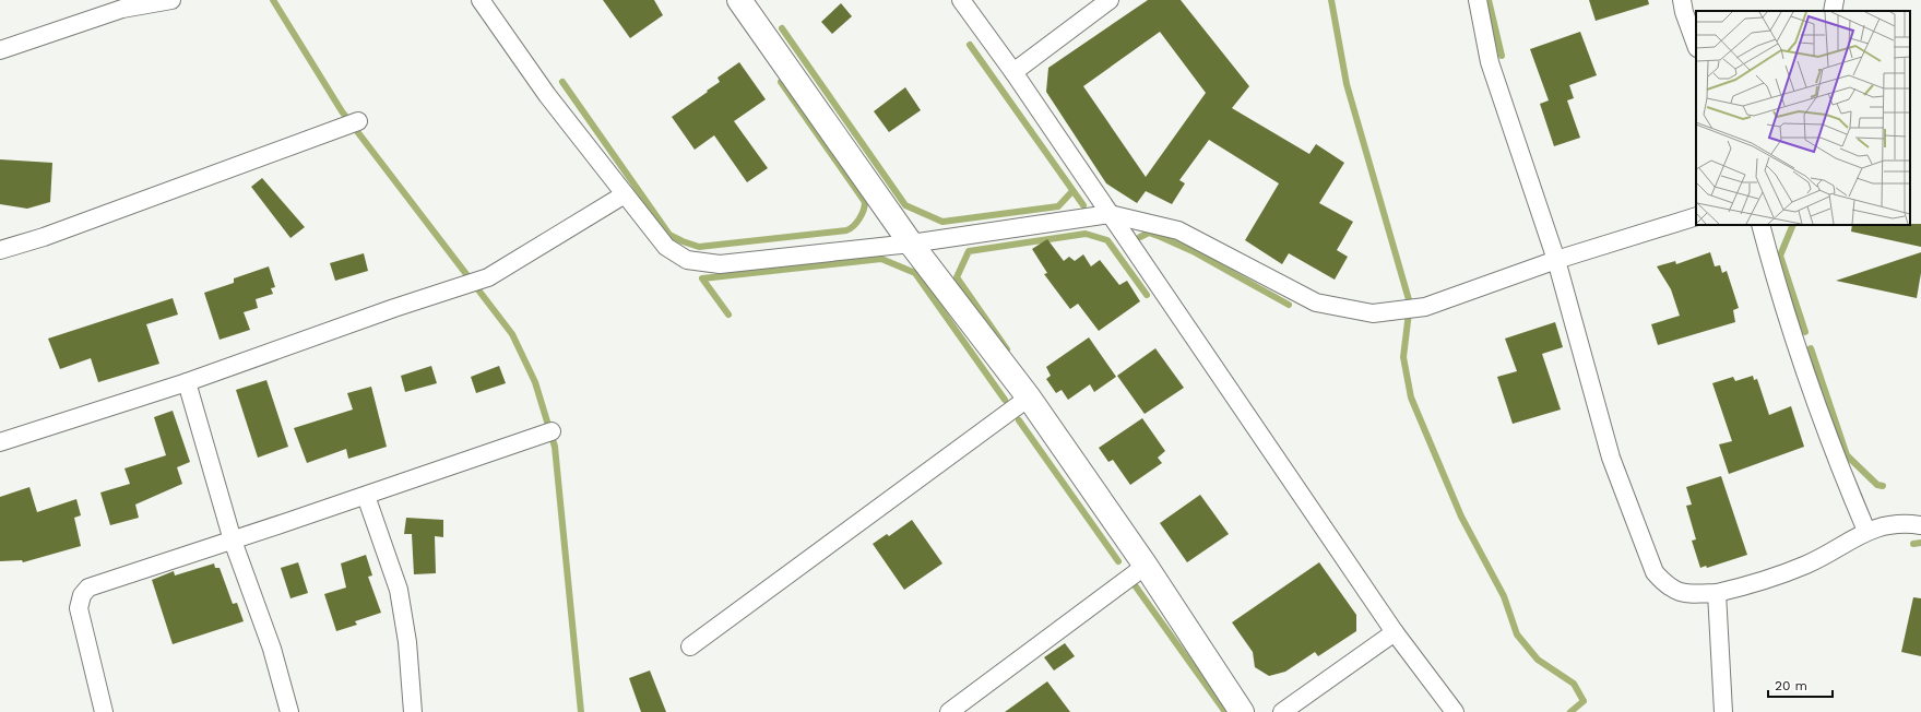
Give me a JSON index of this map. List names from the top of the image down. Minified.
{"scale_bar":"20 m"}
